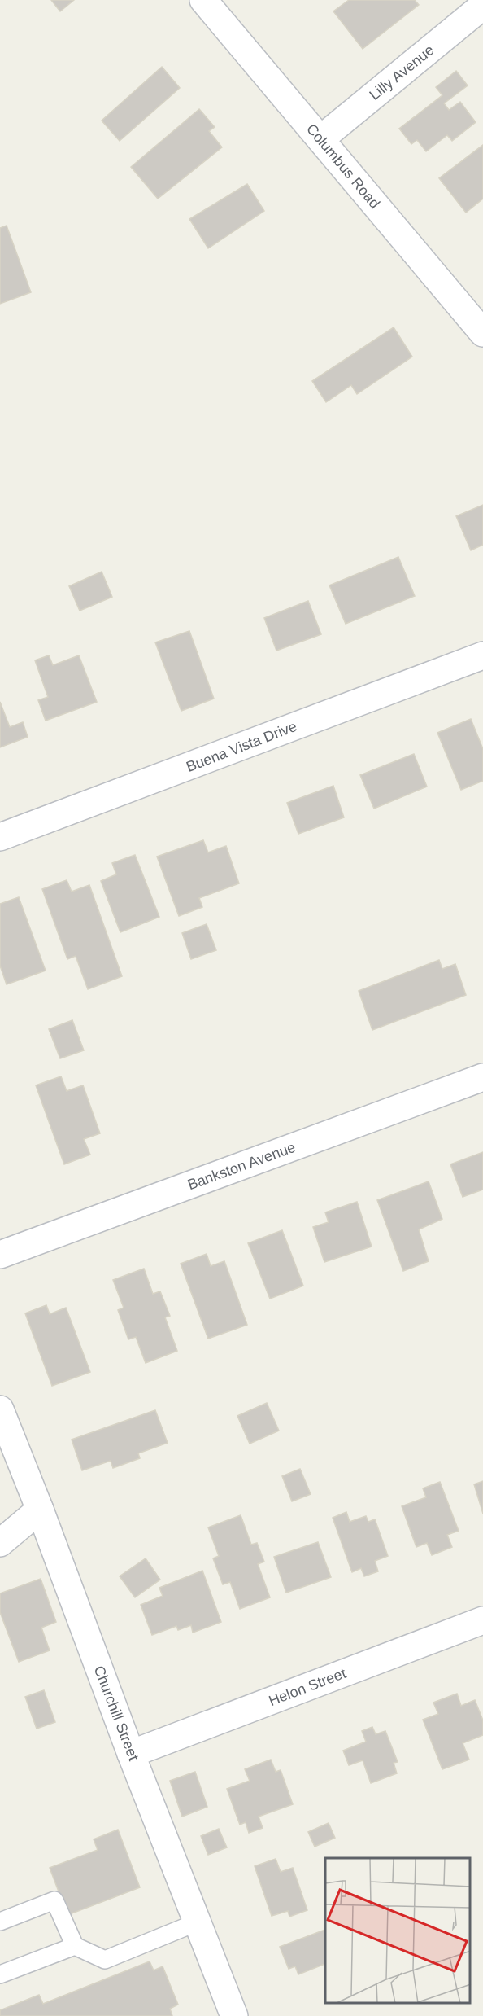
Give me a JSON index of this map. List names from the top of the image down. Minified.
{"streets":{"street":["Lilly Avenue","Columbus Road","Buena Vista Drive","Bankston Avenue","Helon Street","Churchill Street"]},"crossings":[["Lilly Avenue","Columbus Road"],["Helon Street","Churchill Street"]]}
